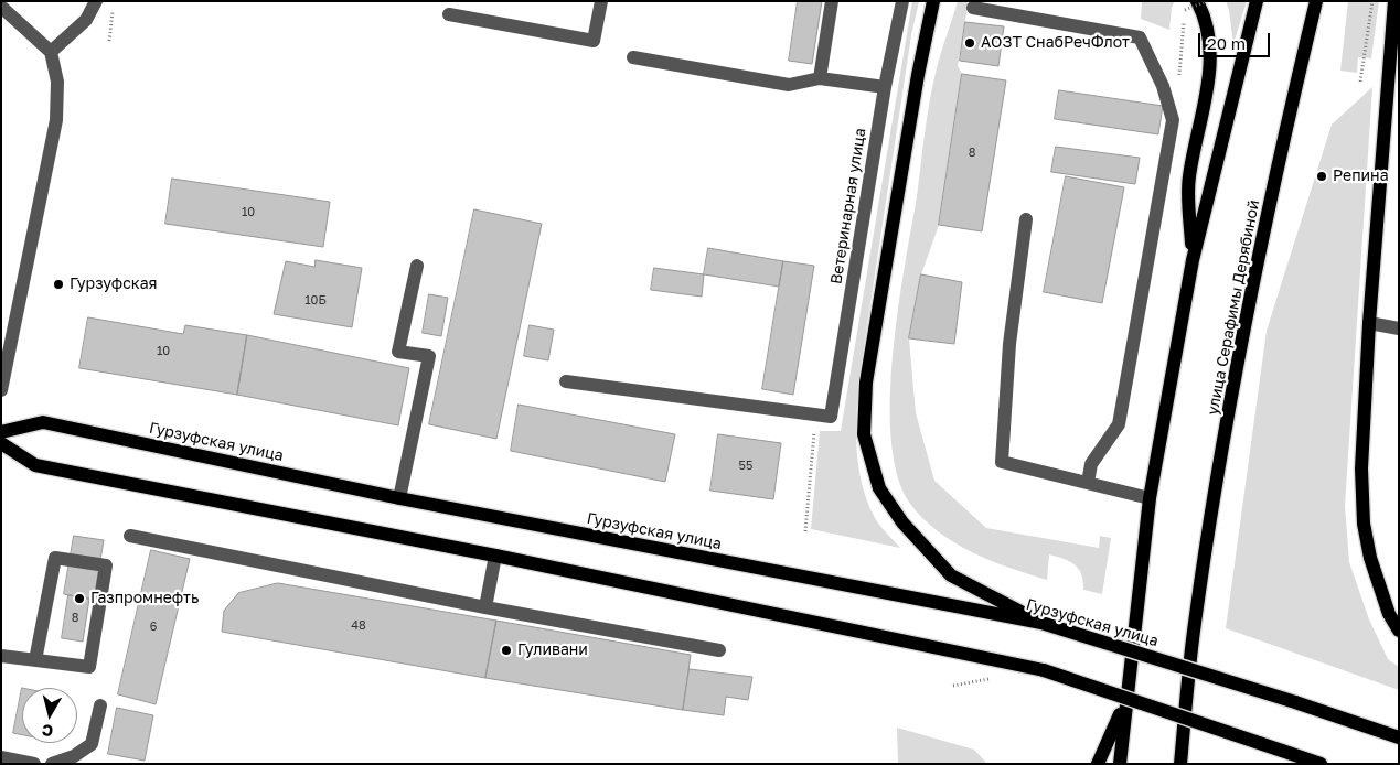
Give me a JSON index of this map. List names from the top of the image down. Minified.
{"streets":{"main road":["улица Серафимы Дерябиной","Гурзуфская улица"],"street":["Ветеринарная улица"]},"places":["АОЗТ СнабРечФлот","Репина","Гурзуфская","Газпромнефть","Гуливани"],"house_numbers":["8","10","10Б","10","55","8","48","6"],"scale_bar":"20 m","north":"bottom"}
